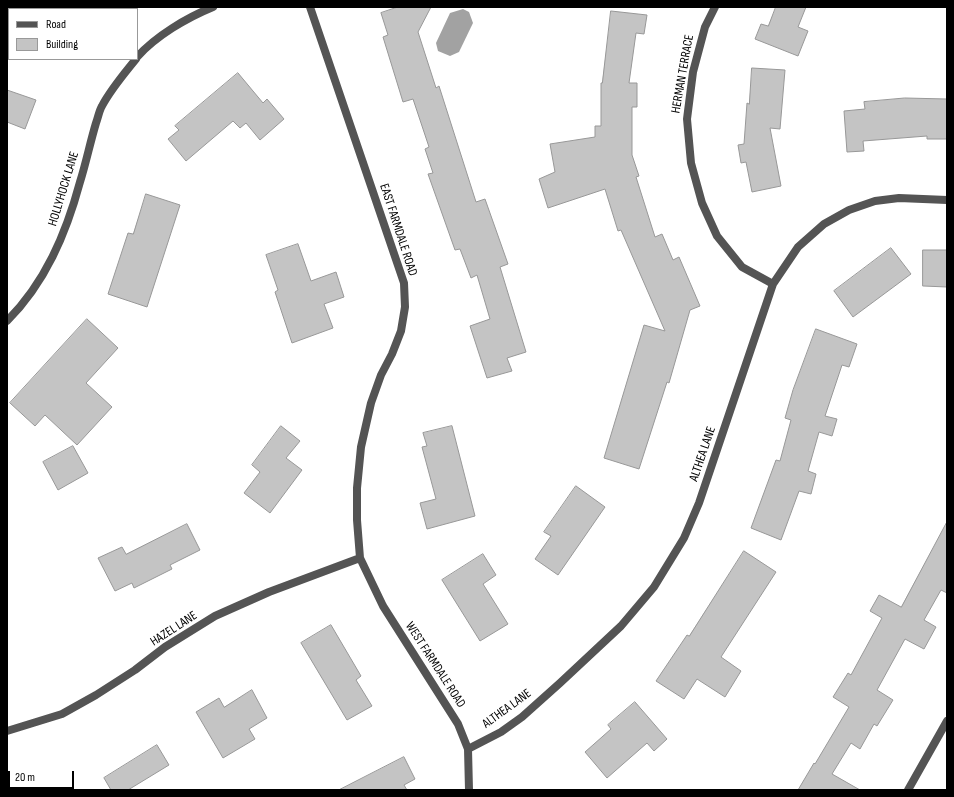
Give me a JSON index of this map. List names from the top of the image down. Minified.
{"streets":{"street":["HERMAN TERRACE","HOLLYHOCK LANE","EAST FARMDALE ROAD","ALTHEA LANE","HAZEL LANE","WEST FARMDALE ROAD"]},"crossings":[["HERMAN TERRACE","ALTHEA LANE"],["EAST FARMDALE ROAD","HAZEL LANE"],["EAST FARMDALE ROAD","WEST FARMDALE ROAD"],["ALTHEA LANE","WEST FARMDALE ROAD"],["HAZEL LANE","WEST FARMDALE ROAD"]],"legend":["Road","Building"],"scale_bar":"20 m"}
